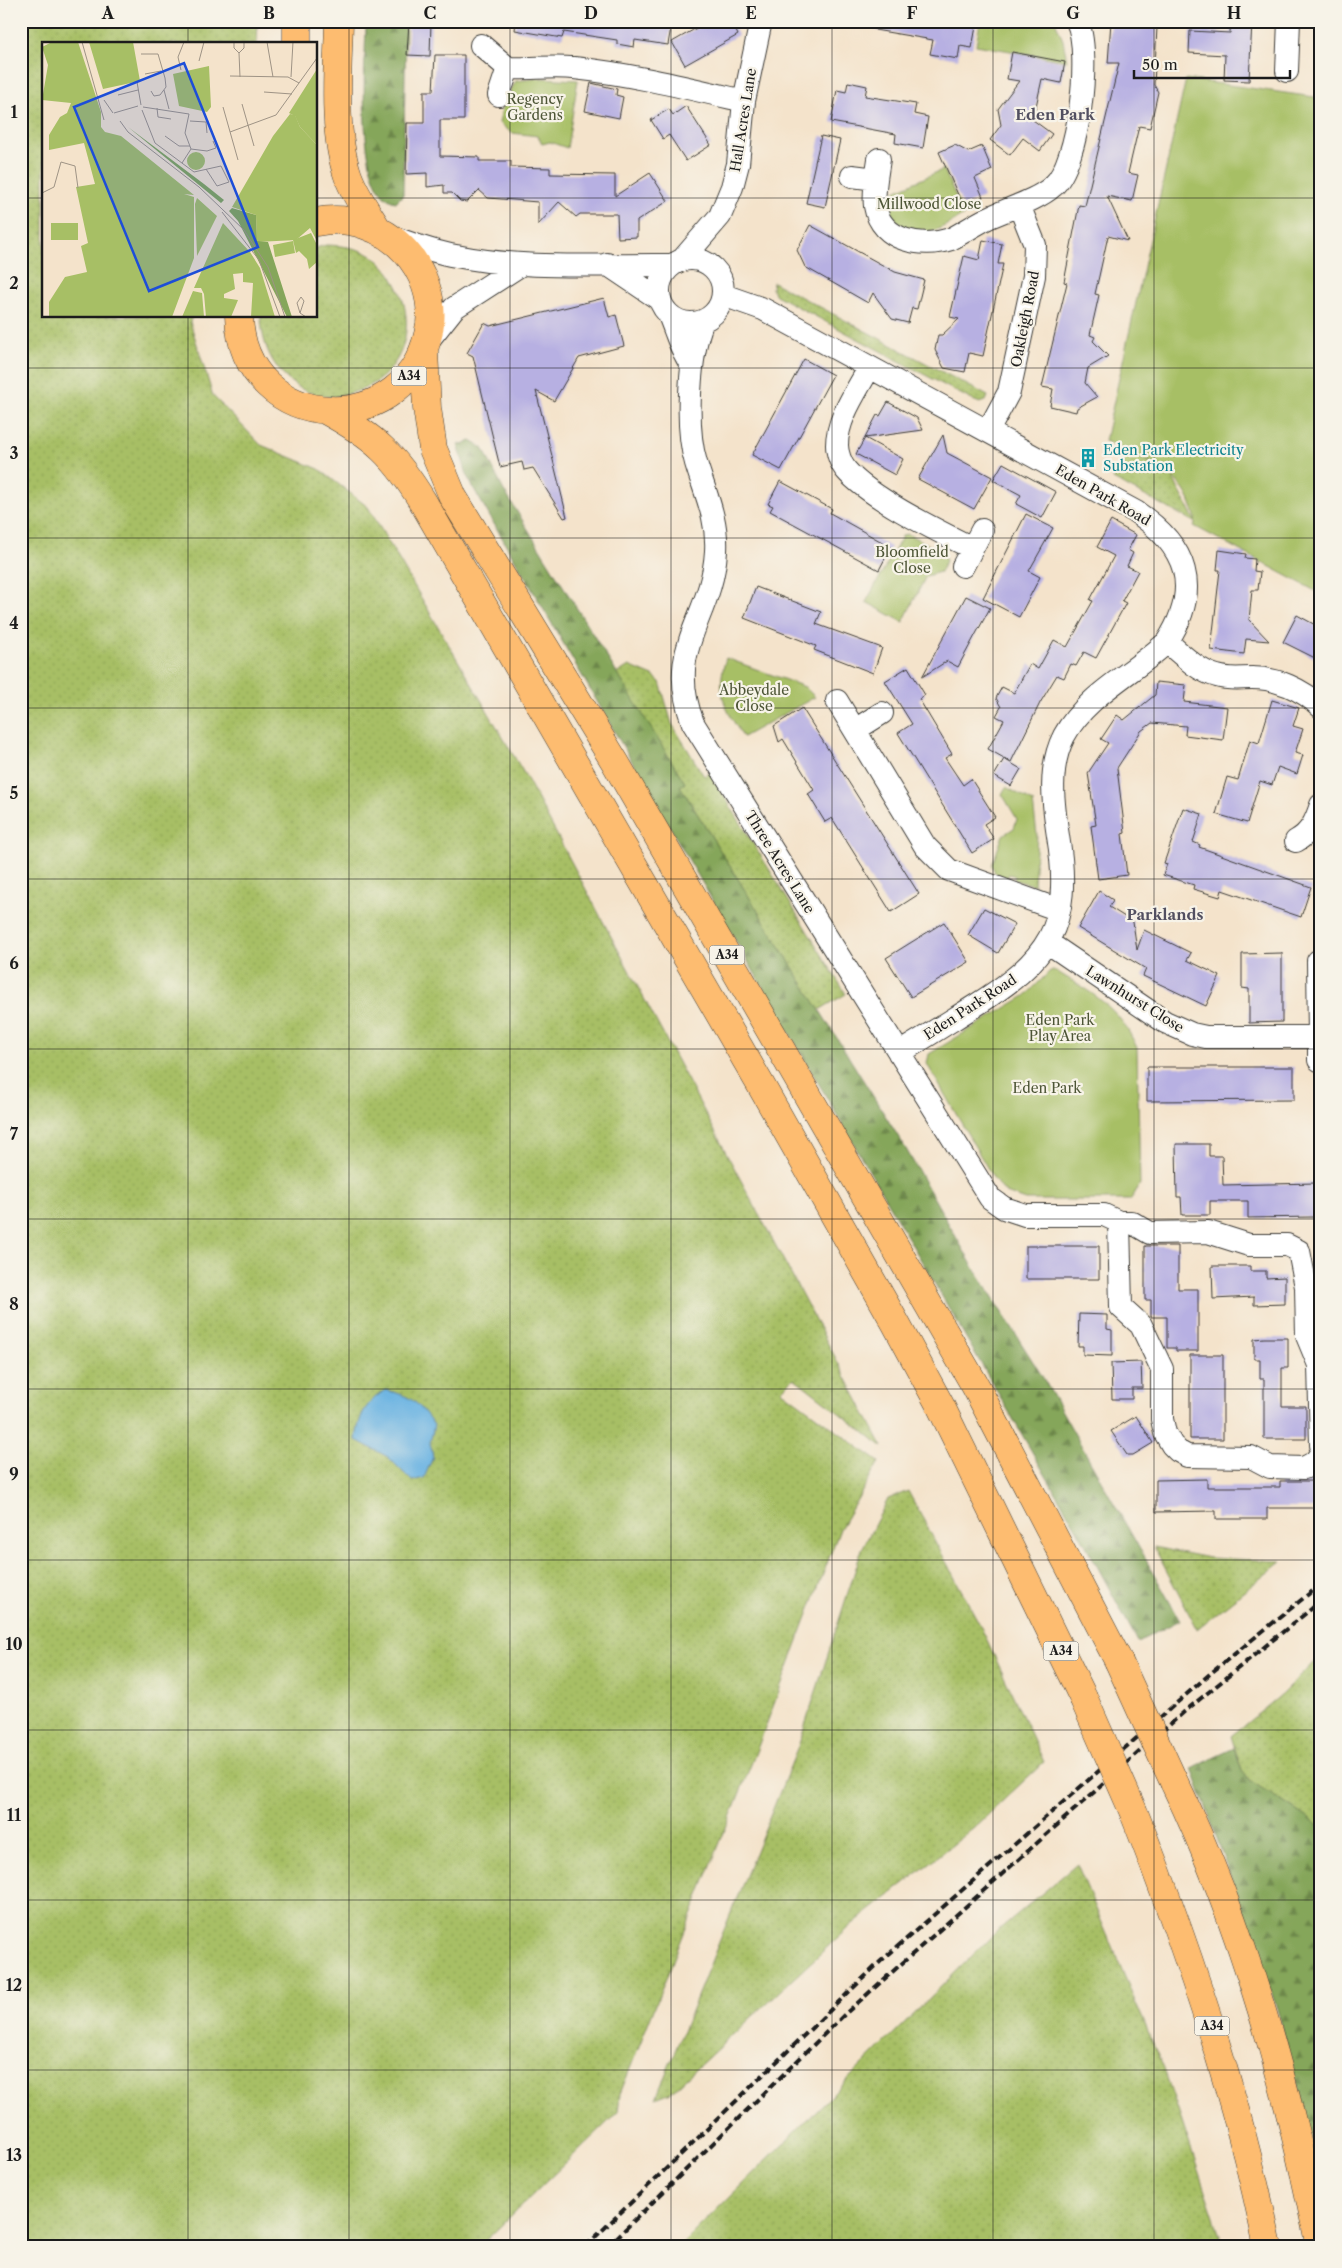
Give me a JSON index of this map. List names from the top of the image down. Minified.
{"streets":{"highway":["A34"],"street":["Hall Acres Lane","Oakleigh Road","Eden Park Road","Three Acres Lane","Lawnhurst Close"]},"crossings":[["Hall Acres Lane","Eden Park Road"],["Hall Acres Lane","Three Acres Lane"],["Oakleigh Road","Eden Park Road"],["Eden Park Road","Three Acres Lane"],["Eden Park Road","Lawnhurst Close"]],"districts":["Eden Park","Parklands"],"parks":["Regency Gardens","Millwood Close","Bloomfield Close","Abbeydale Close","Eden Park Play Area","Eden Park"],"places":{"building":["Eden Park Electricity Substation"]},"scale_bar":"50 m","grid":{"columns":["A","B","C","D","E","F","G","H"],"rows":["1","2","3","4","5","6","7","8","9","10","11","12","13"]}}
